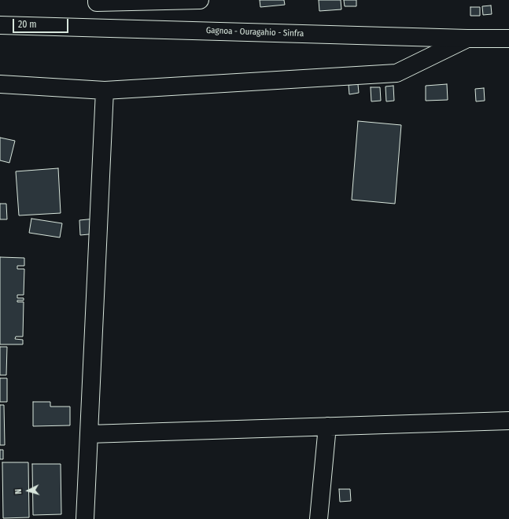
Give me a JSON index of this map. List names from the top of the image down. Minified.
{"streets":{"street":["Gagnoa - Ouragahio - Sinfra"]},"scale_bar":"20 m","north":"left"}
